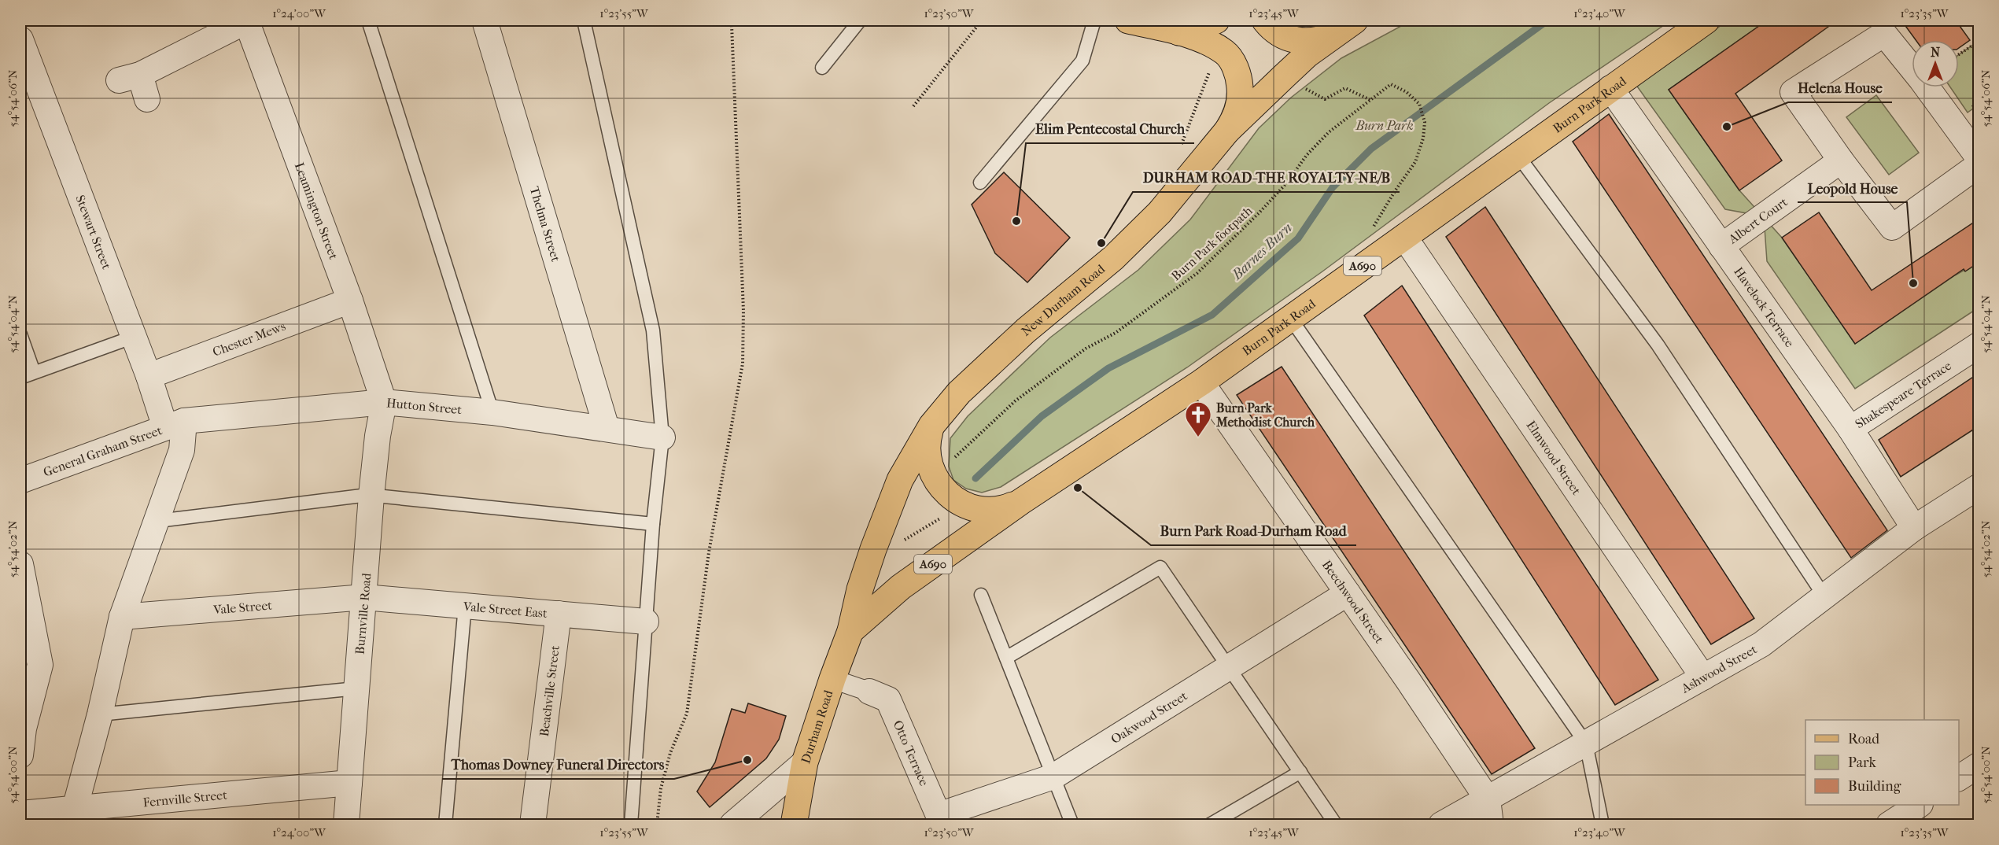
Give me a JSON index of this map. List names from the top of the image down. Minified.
{"streets":{"main road":["Burn Park Road","A690","New Durham Road","Durham Road"],"street":["Leamington Street","Albert Court","Thelma Street","Stewart Street","Havelock Terrace","Chester Mews","Shakespeare Terrace","Hutton Street","General Graham Street","Elmwood Street","Beechwood Street","Vale Street","Vale Street East","Burnville Road","Ashwood Street","Beachville Street","Oakwood Street","Otto Terrace","Fernville Street"],"path":["Burn Park footpath"]},"crossings":[["Burn Park Road","Burn Park footpath"],["Burn Park Road","A690"],["Burn Park Road","New Durham Road"],["Burn Park Road","Havelock Terrace"],["Burn Park Road","Elmwood Street"],["Burn Park Road","Beechwood Street"],["Burn Park Road","Durham Road"],["Leamington Street","Chester Mews"],["Leamington Street","Hutton Street"],["Leamington Street","Burnville Road"],["Albert Court","Havelock Terrace"],["Thelma Street","Hutton Street"],["Stewart Street","Chester Mews"],["Stewart Street","Hutton Street"],["Stewart Street","General Graham Street"],["Burn Park footpath","A690"],["A690","New Durham Road"],["New Durham Road","Durham Road"],["Havelock Terrace","Shakespeare Terrace"],["Havelock Terrace","Ashwood Street"],["Hutton Street","General Graham Street"],["Hutton Street","Burnville Road"],["Elmwood Street","Ashwood Street"],["Beechwood Street","Ashwood Street"],["Beechwood Street","Oakwood Street"],["Vale Street","Vale Street East"],["Vale Street","Burnville Road"],["Vale Street East","Burnville Road"],["Vale Street East","Beachville Street"],["Burnville Road","Fernville Street"],["Oakwood Street","Otto Terrace"]],"water":["Barnes Burn"],"parks":["Burn Park"],"places":{"other":["Helena House","Elim Pentecostal Church","DURHAM ROAD-THE ROYALTY-NE/B","Leopold House","Burn Park Road-Durham Road","Thomas Downey Funeral Directors"],"church":["Burn Park Methodist Church"]},"legend":["Road","Park","Building"],"north":"top","coordinates":["1°24'00\"W","1°23'55\"W","1°23'50\"W","1°23'45\"W","1°23'40\"W","1°23'35\"W","54°54'06\"N","54°54'04\"N","54°54'02\"N","54°54'00\"N"]}
